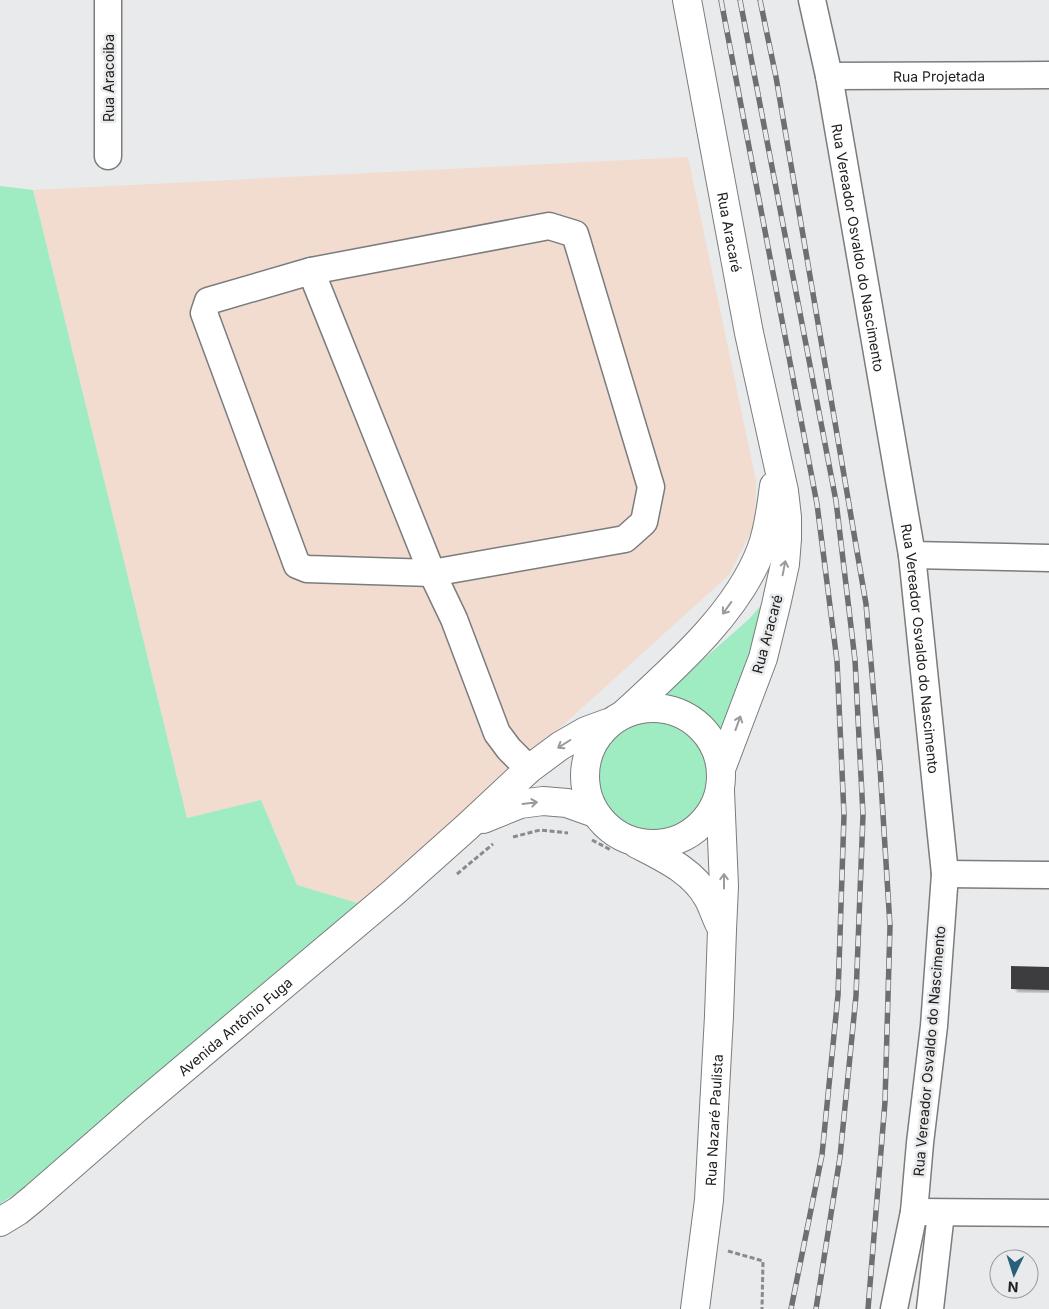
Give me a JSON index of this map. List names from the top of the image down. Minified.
{"streets":{"main road":["Rua Aracaré","Avenida Antônio Fuga","Rua Nazaré Paulista"],"street":["Rua Projetada","Rua Aracoiba","Rua Vereador Osvaldo do Nascimento"]},"crossings":[["Rua Projetada","Rua Vereador Osvaldo do Nascimento"],["Rua Aracaré","Avenida Antônio Fuga"],["Rua Aracaré","Rua Nazaré Paulista"],["Avenida Antônio Fuga","Rua Nazaré Paulista"]],"north":"bottom"}
